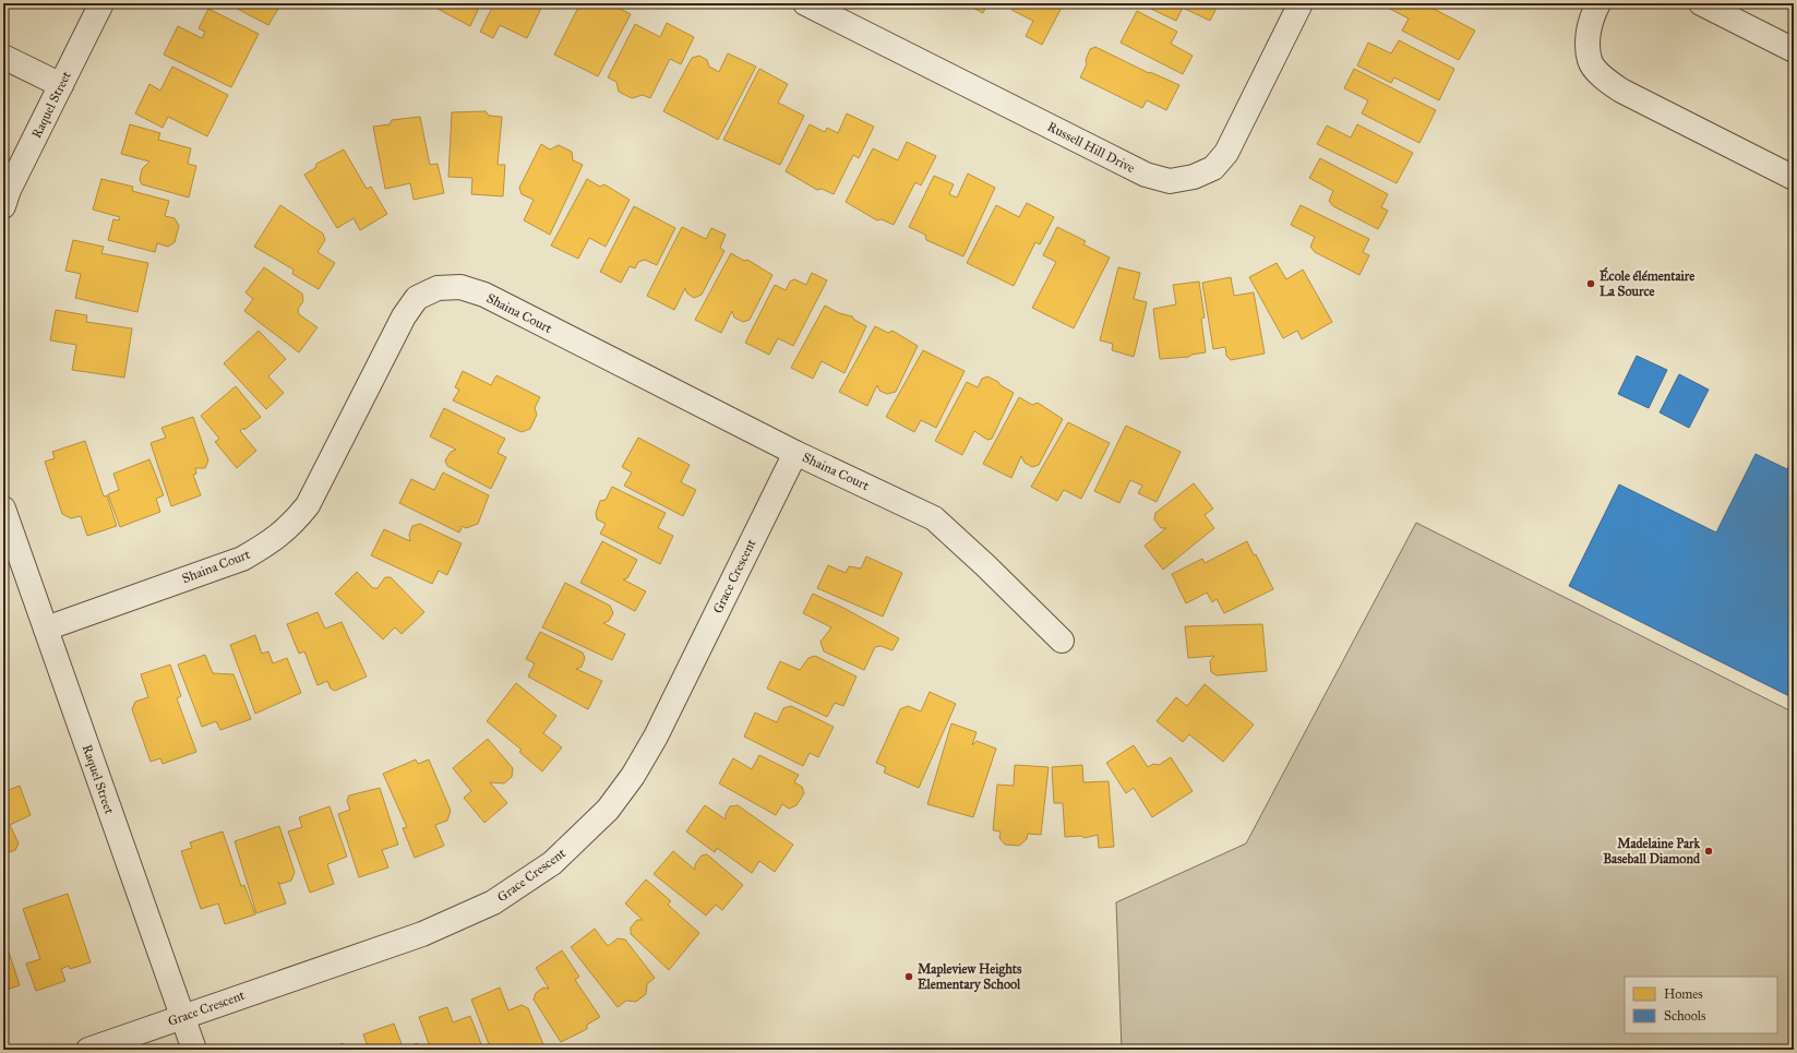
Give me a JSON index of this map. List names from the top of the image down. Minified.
{"streets":{"street":["Raquel Street","Russell Hill Drive","Shaina Court","Grace Crescent"]},"crossings":[["Raquel Street","Shaina Court"],["Raquel Street","Grace Crescent"],["Shaina Court","Grace Crescent"]],"places":["École élémentaire La Source","Madelaine Park Baseball Diamond","Mapleview Heights Elementary School"],"legend":["Homes","Schools"]}
